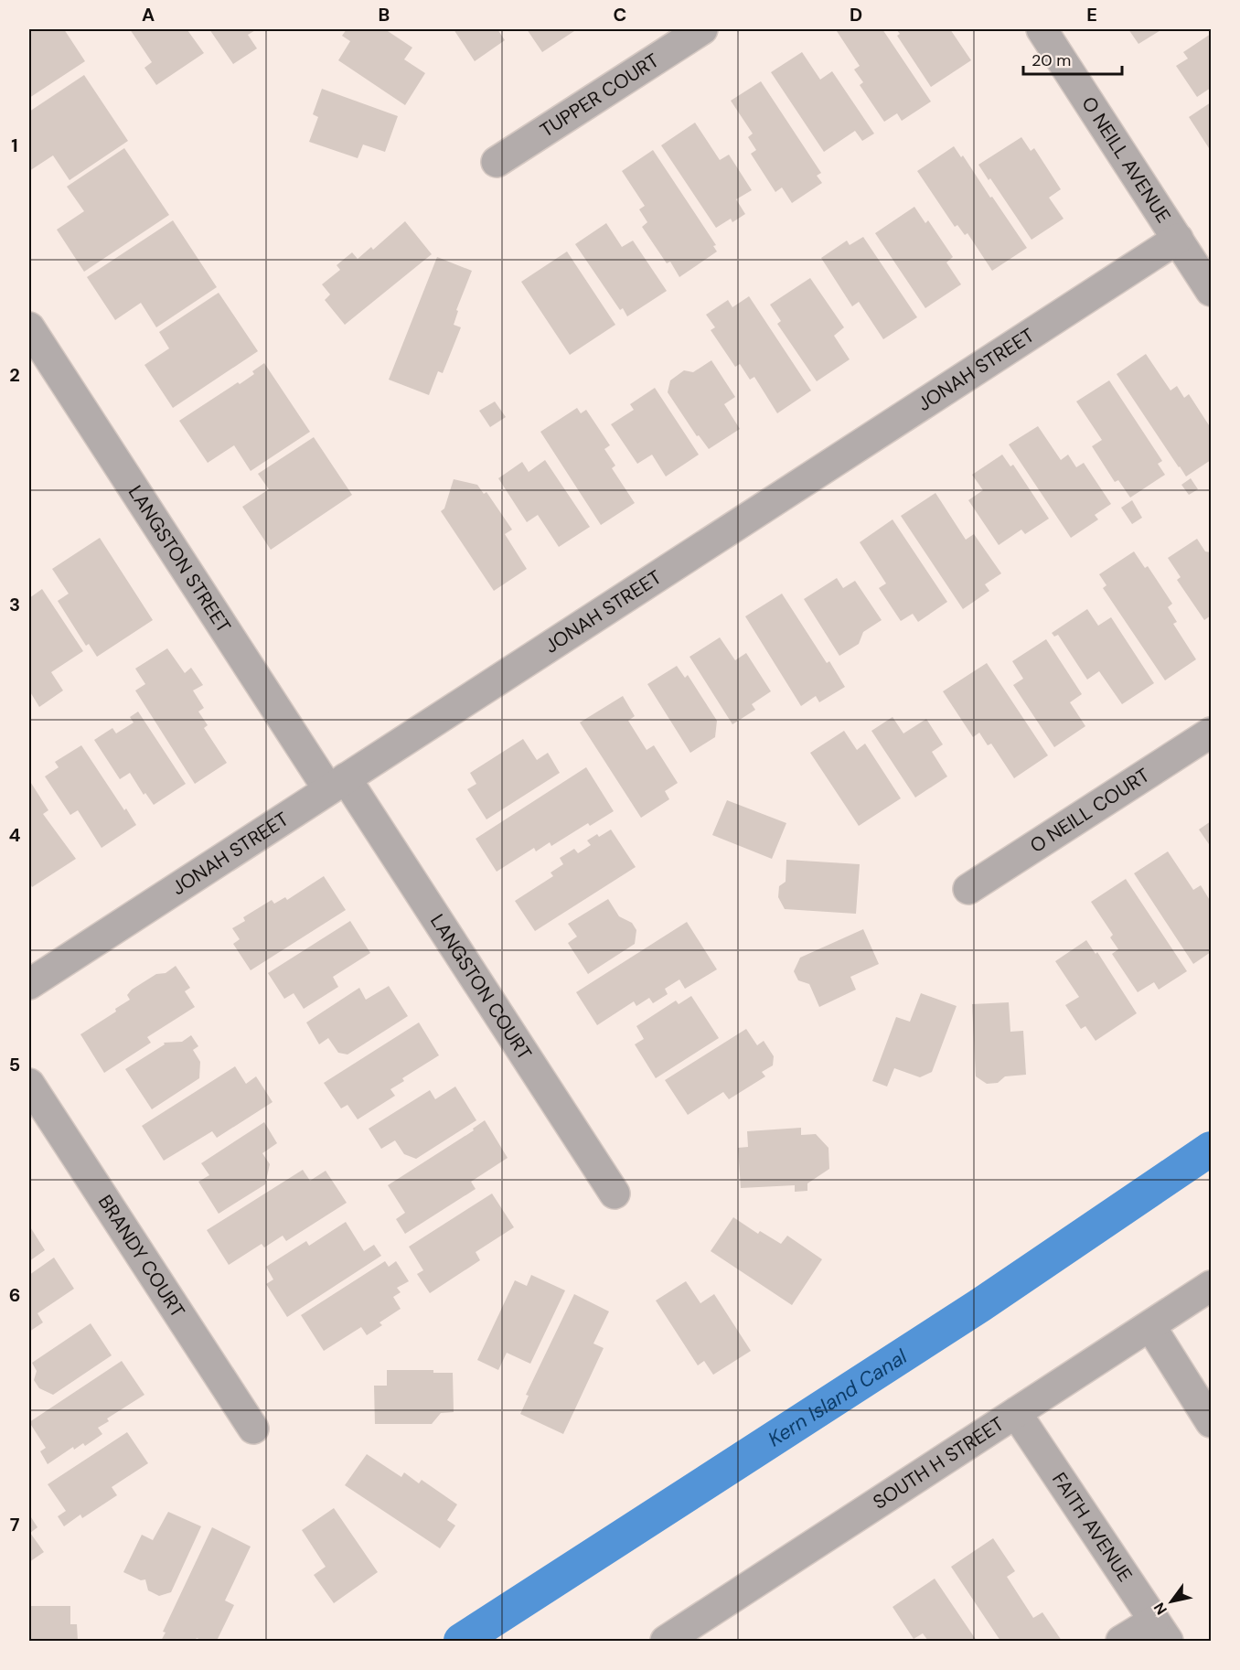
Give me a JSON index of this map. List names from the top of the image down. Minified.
{"streets":{"street":["TUPPER COURT","O NEILL AVENUE","JONAH STREET","LANGSTON STREET","O NEILL COURT","LANGSTON COURT","BRANDY COURT","SOUTH H STREET","FAITH AVENUE"]},"crossings":[["O NEILL AVENUE","JONAH STREET"],["JONAH STREET","LANGSTON STREET"],["JONAH STREET","LANGSTON COURT"],["LANGSTON STREET","LANGSTON COURT"],["SOUTH H STREET","FAITH AVENUE"]],"water":["Kern Island Canal"],"scale_bar":"20 m","north":"bottom left","grid":{"columns":["A","B","C","D","E"],"rows":["1","2","3","4","5","6","7"]}}
